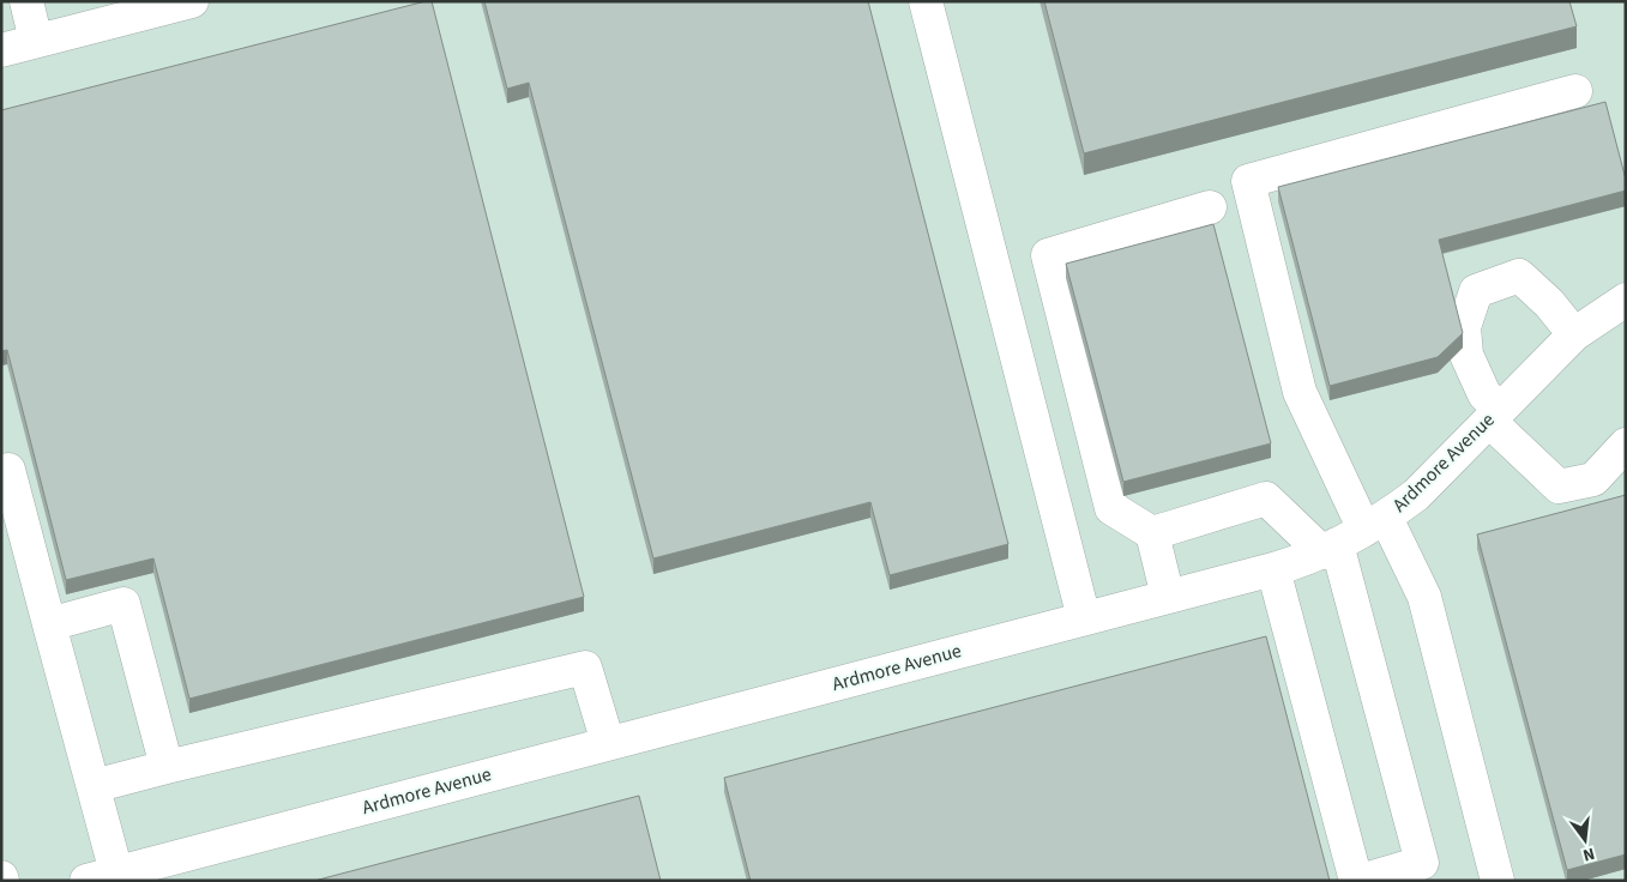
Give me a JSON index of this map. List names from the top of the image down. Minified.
{"streets":{"street":["Ardmore Avenue"]},"north":"bottom"}
